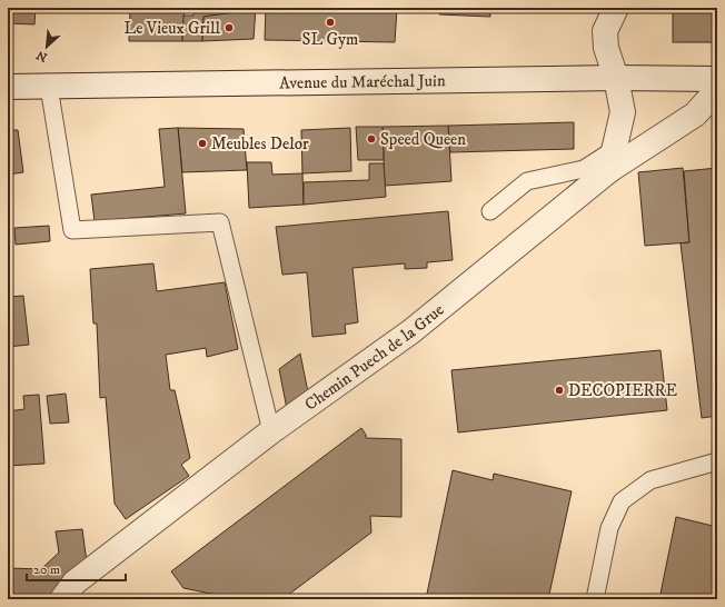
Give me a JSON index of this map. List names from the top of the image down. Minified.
{"streets":{"street":["Avenue du Maréchal Juin","Chemin Puech de la Grue"]},"places":["SL Gym","Le Vieux Grill","Speed Queen","Meubles Delor","DECOPIERRE"],"scale_bar":"20 m","north":"bottom left"}
